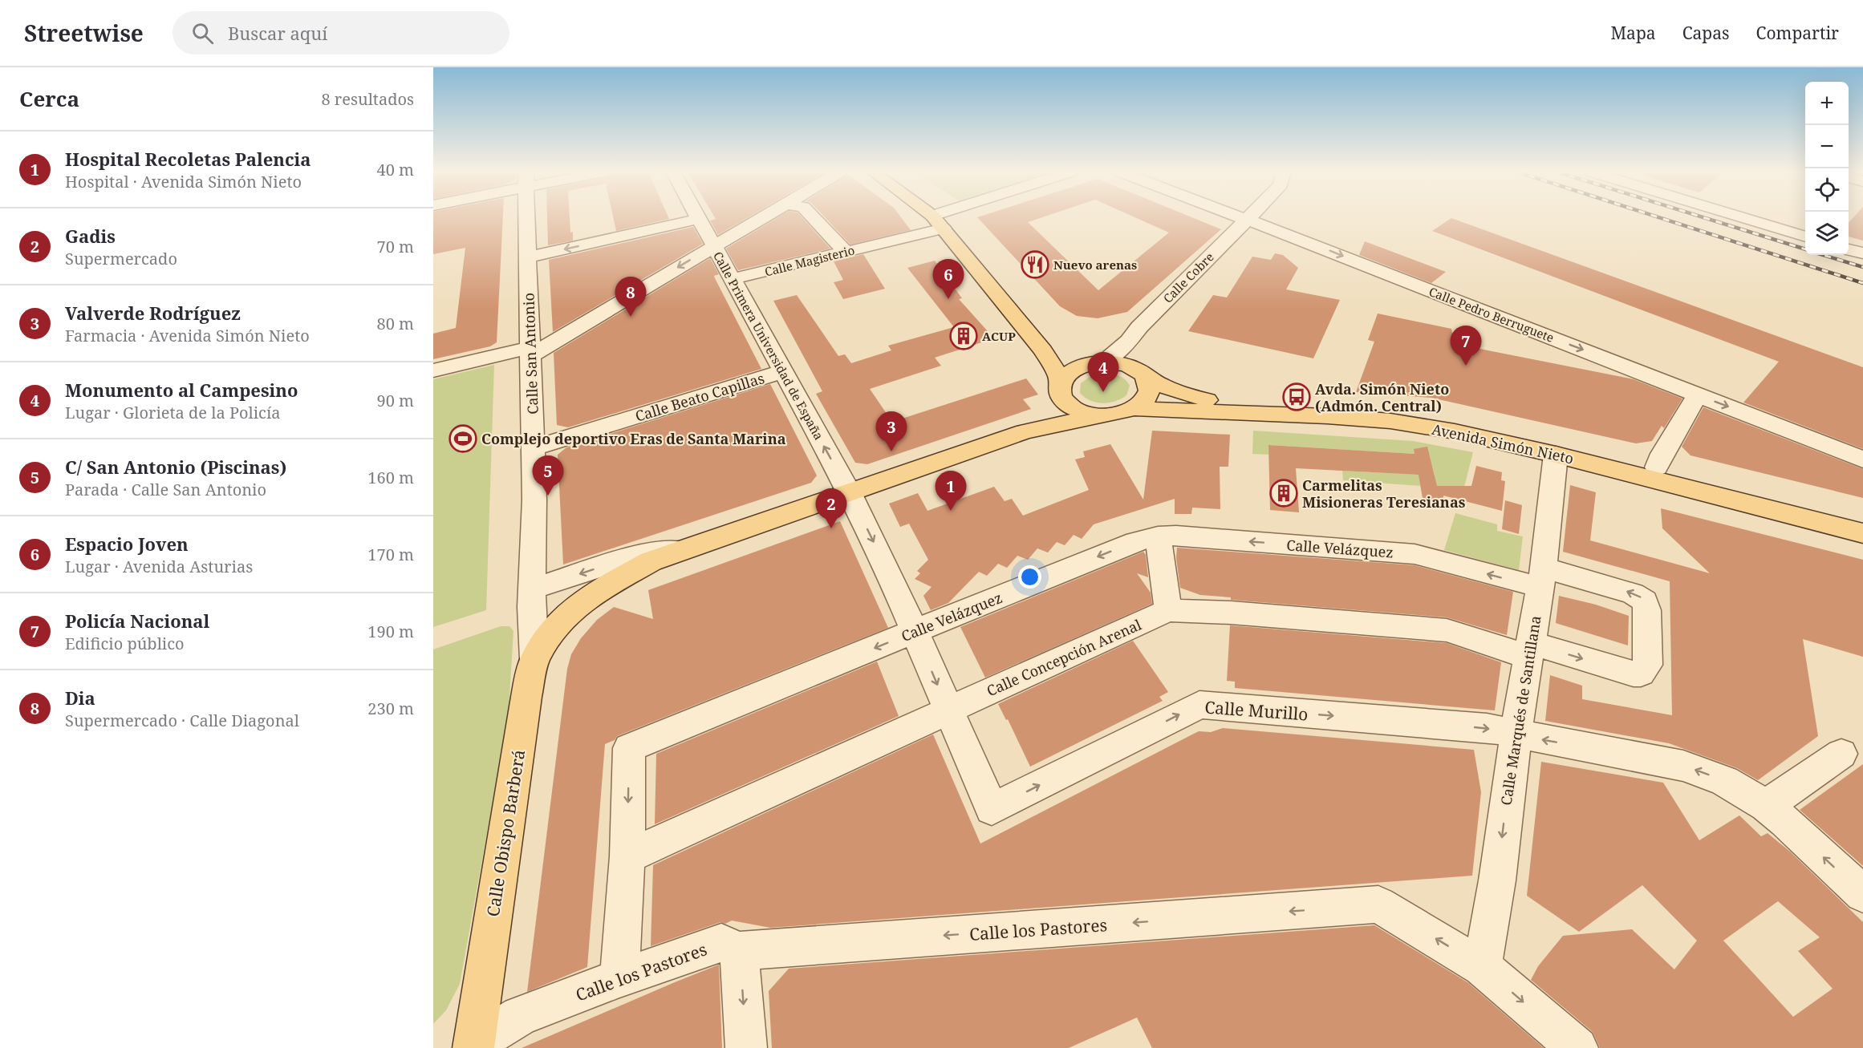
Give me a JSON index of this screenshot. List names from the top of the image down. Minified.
{"streets":{"main road":["Avenida Simón Nieto","Calle Obispo Barberá"],"street":["Calle Magisterio","Calle Cobre","Calle Pedro Berruguete","Calle Primera Universidad de España","Calle San Antonio","Calle Beato Capillas","Calle Velázquez","Calle Concepción Arenal","Calle Murillo","Calle Marqués de Santillana","Calle los Pastores"]},"crossings":[["Calle Magisterio","Calle Primera Universidad de España"],["Calle Cobre","Calle Pedro Berruguete"],["Calle Cobre","Avenida Simón Nieto"],["Calle Primera Universidad de España","Calle Beato Capillas"],["Calle Primera Universidad de España","Calle Velázquez"],["Calle Primera Universidad de España","Calle Concepción Arenal"],["Calle Primera Universidad de España","Calle Murillo"],["Calle San Antonio","Calle Beato Capillas"],["Calle San Antonio","Calle Obispo Barberá"],["Avenida Simón Nieto","Calle Marqués de Santillana"],["Calle Velázquez","Calle Concepción Arenal"],["Calle Velázquez","Calle Marqués de Santillana"],["Calle Concepción Arenal","Calle Marqués de Santillana"],["Calle Murillo","Calle Marqués de Santillana"],["Calle Marqués de Santillana","Calle los Pastores"],["Calle Obispo Barberá","Calle los Pastores"]],"one_way":["Calle Pedro Berruguete","Calle Marqués de Santillana"],"places":{"restaurant":["Nuevo arenas"],"building":["ACUP","Carmelitas Misioneras Teresianas"],"bus stop":["Avda. Simón Nieto (Admón. Central)"],"sports":["Complejo deportivo Eras de Santa Marina"]},"page":{"header":"Streetwise","search":"Buscar aquí","nav":["Mapa","Capas","Compartir"],"heading":["Cerca","8 resultados"],"map_buttons":["+","−"],"list":[{"mark":"1","name":"Hospital Recoletas Palencia","note":"Hospital · Avenida Simón Nieto","value":"40 m"},{"mark":"2","name":"Gadis","note":"Supermercado","value":"70 m"},{"mark":"3","name":"Valverde Rodríguez","note":"Farmacia · Avenida Simón Nieto","value":"80 m"},{"mark":"4","name":"Monumento al Campesino","note":"Lugar · Glorieta de la Policía","value":"90 m"},{"mark":"5","name":"C/ San Antonio (Piscinas)","note":"Parada · Calle San Antonio","value":"160 m"},{"mark":"6","name":"Espacio Joven","note":"Lugar · Avenida Asturias","value":"170 m"},{"mark":"7","name":"Policía Nacional","note":"Edificio público","value":"190 m"},{"mark":"8","name":"Dia","note":"Supermercado · Calle Diagonal","value":"230 m"}],"pins":["6","8","7","4","3","5","1","2"]}}
